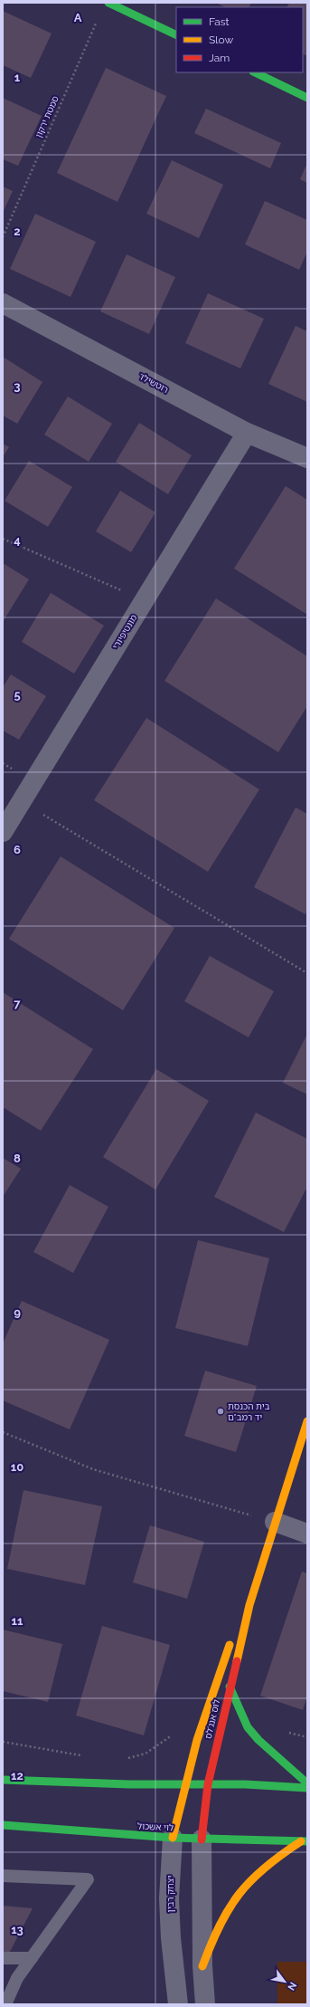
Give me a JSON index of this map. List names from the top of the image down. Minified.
{"streets":{"main road":["לוס אנג'לס","לוי אשכול","יצחק רבין"],"street":["רוטשילד","מונטיפיורי"],"path":["סמטת ירקון"]},"crossings":[["רוטשילד","מונטיפיורי"],["לוס אנג'לס","לוי אשכול"],["לוס אנג'לס","יצחק רבין"],["לוי אשכול","יצחק רבין"]],"places":["בית הכנסת יד רמב\"ם"],"legend":["Fast","Slow","Jam"],"north":"bottom right","grid":{"columns":["A"],"rows":["1","2","3","4","5","6","7","8","9","10","11","12","13"]}}
